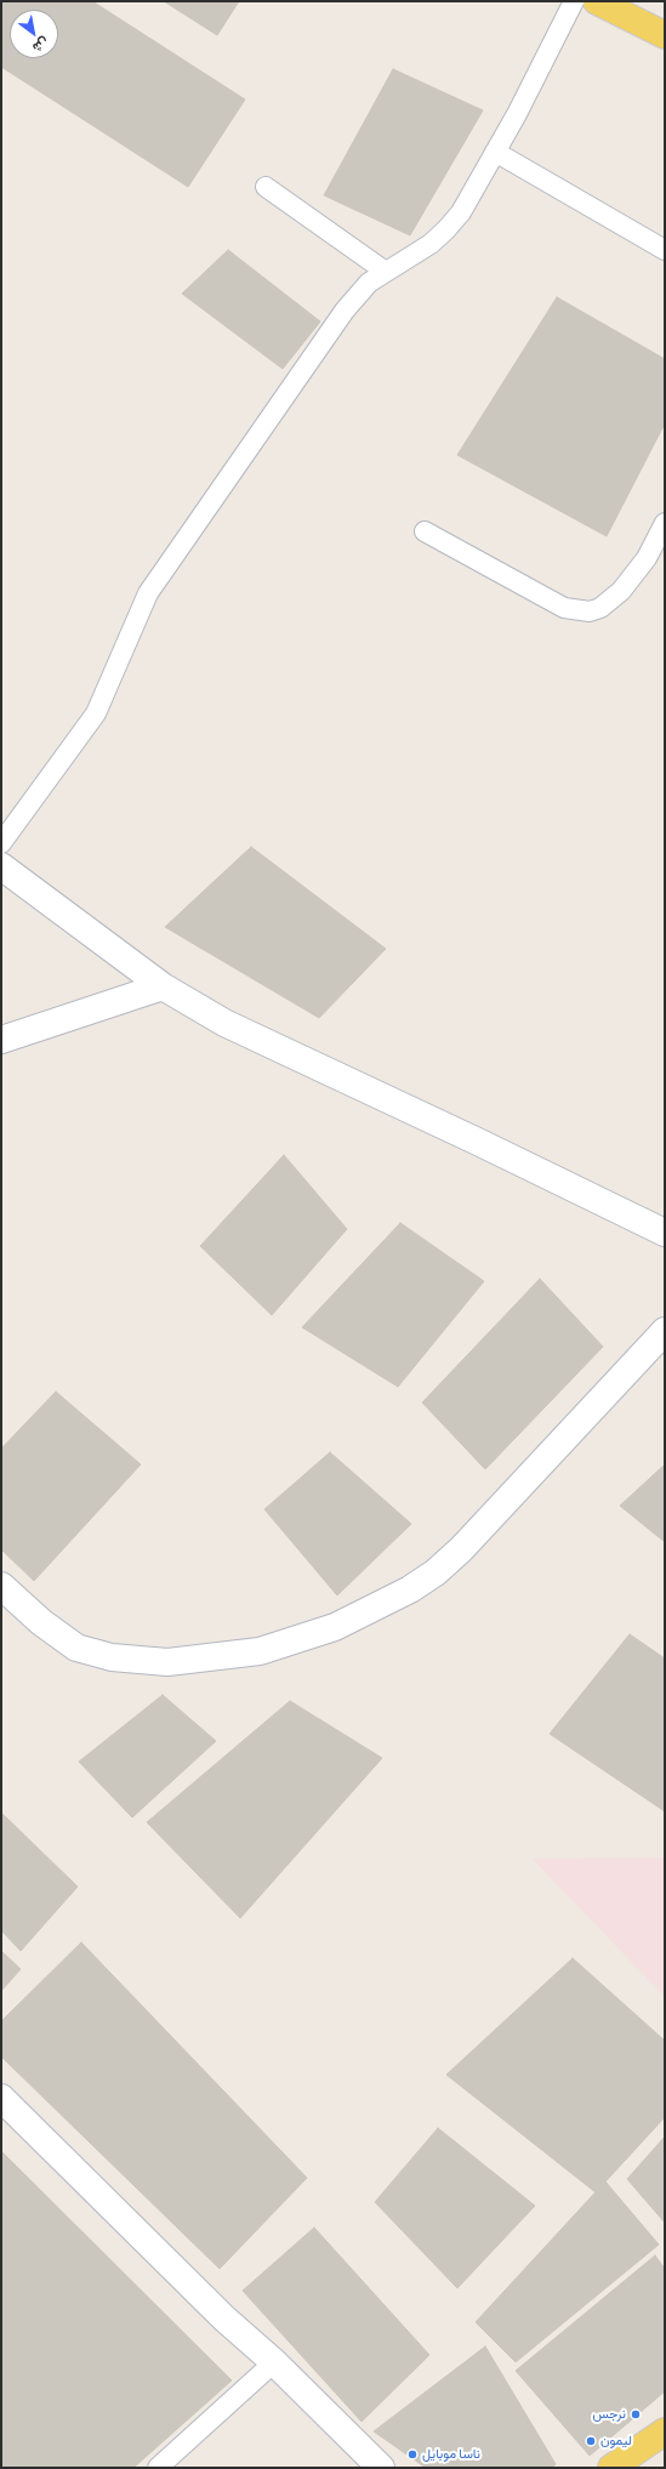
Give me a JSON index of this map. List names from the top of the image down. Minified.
{"places":["نرجس","ليمون","ناسا موبايل"],"north":"bottom right"}
